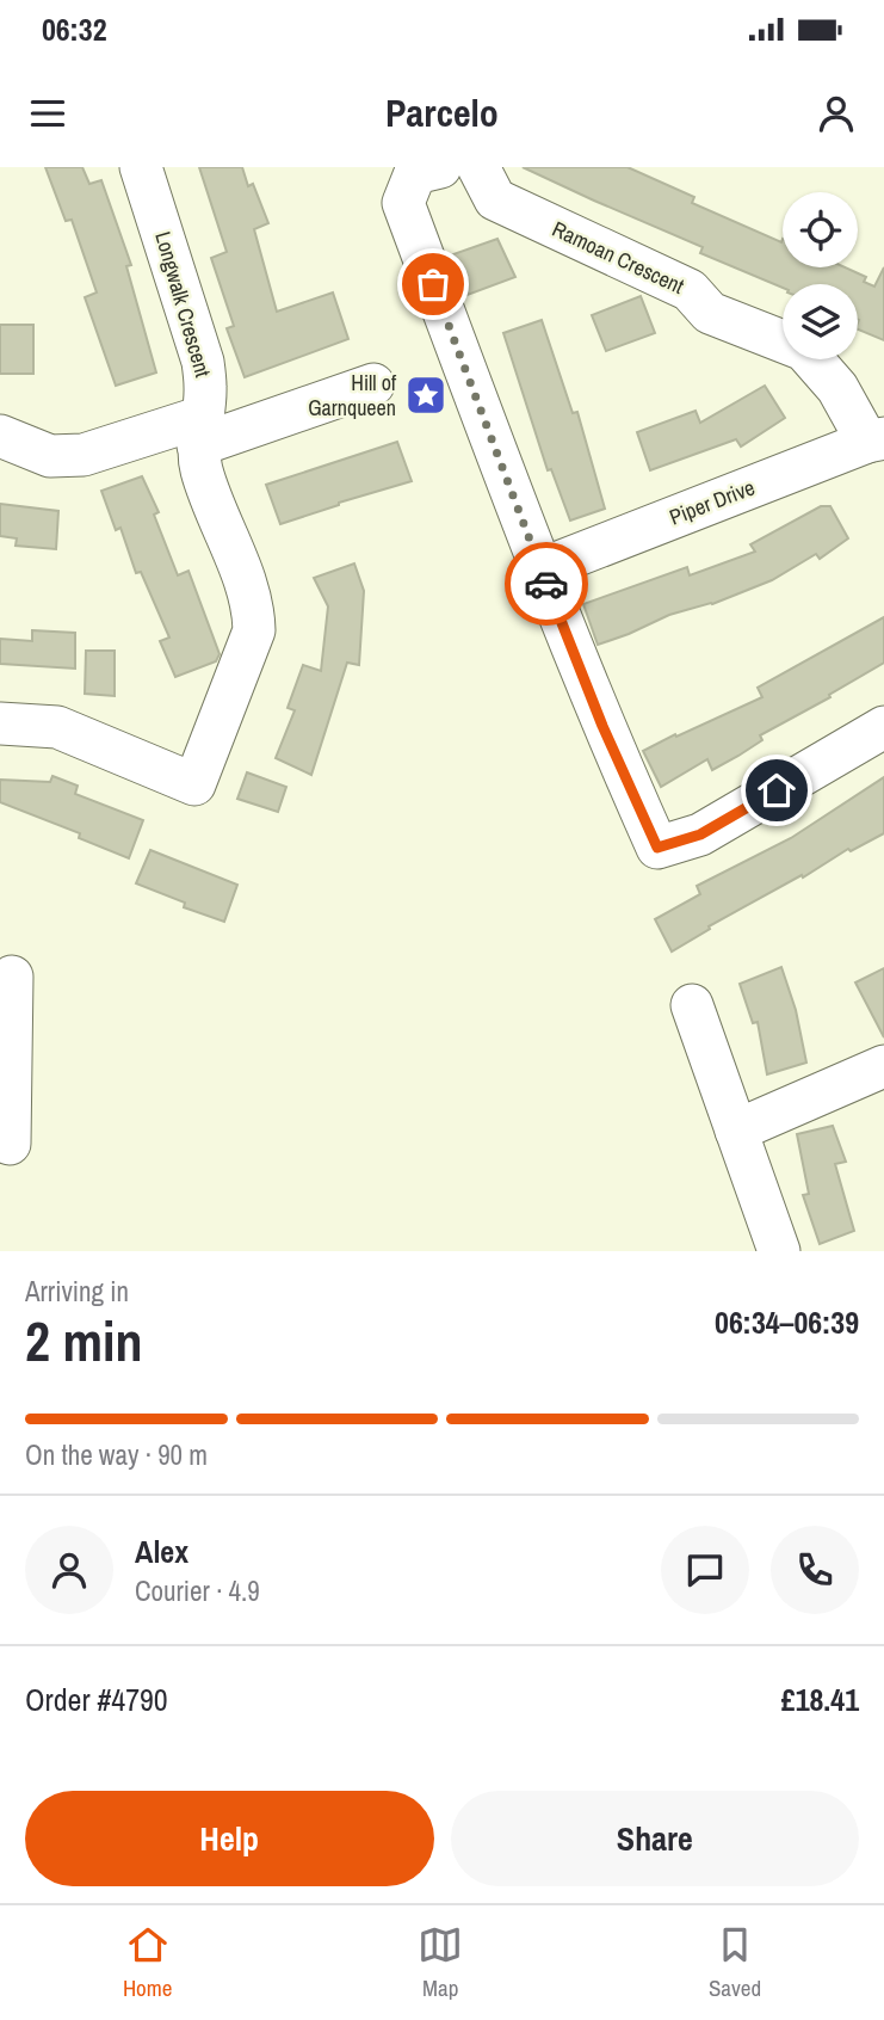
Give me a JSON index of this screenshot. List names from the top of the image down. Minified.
{"streets":{"street":["Ramoan Crescent","Longwalk Crescent","Piper Drive"]},"crossings":[["Ramoan Crescent","Piper Drive"]],"places":{"place":["Hill of Garnqueen"]},"page":{"status":"06:32","header":"Parcelo","heading":["2 min","Arriving in","06:34–06:39"],"panel":["Alex","Courier · 4.9","Order #4790","£18.41"],"bar":"On the way · 90 m","buttons":["Help","Share"],"tabs":["Home","Map","Saved"]}}
